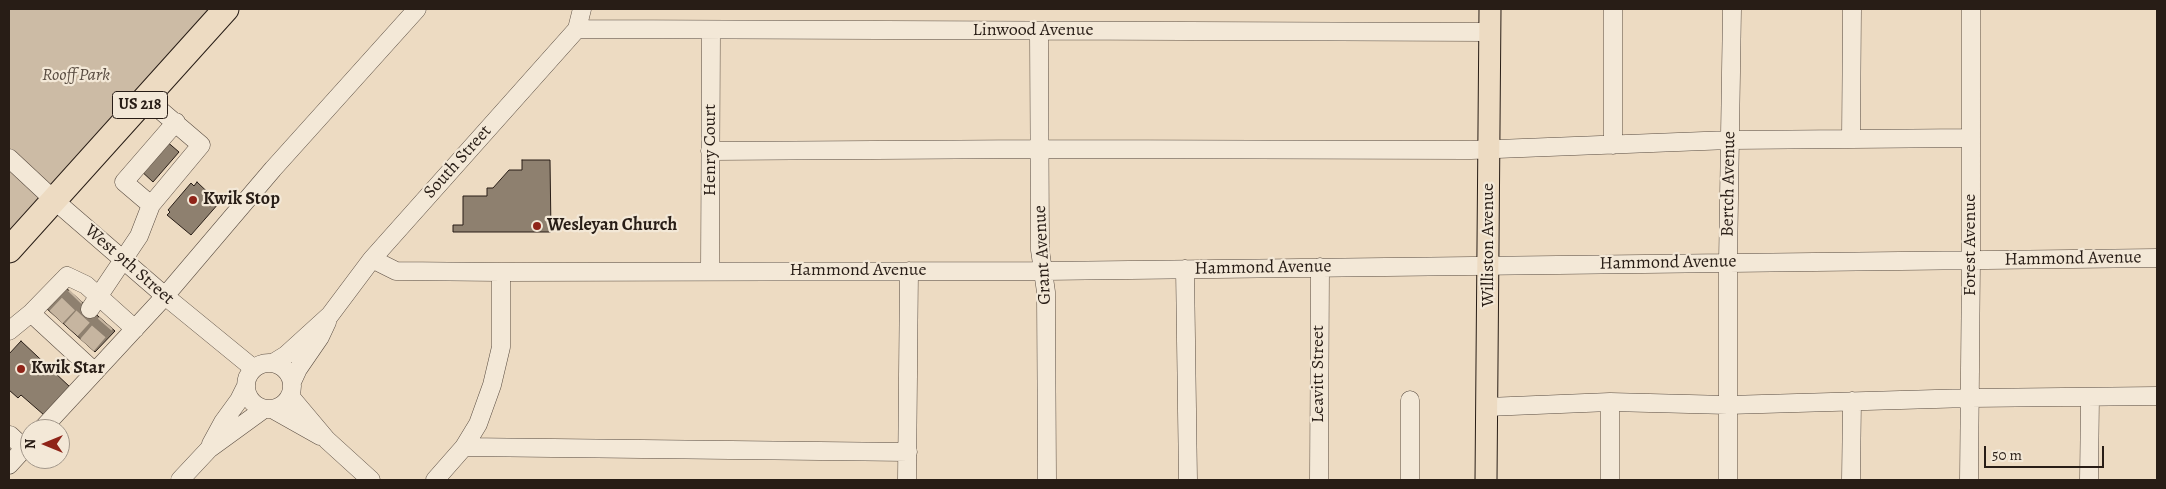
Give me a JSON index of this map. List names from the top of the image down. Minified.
{"streets":{"highway":["US 218"],"main road":["Williston Avenue"],"street":["Linwood Avenue","Henry Court","South Street","Bertch Avenue","Forest Avenue","Grant Avenue","Hammond Avenue","West 9th Street","Leavitt Street"]},"crossings":[["Linwood Avenue","Henry Court"],["Linwood Avenue","South Street"],["Linwood Avenue","Williston Avenue"],["Linwood Avenue","Grant Avenue"],["US 218","West 9th Street"],["Henry Court","Hammond Avenue"],["South Street","Hammond Avenue"],["South Street","West 9th Street"],["Bertch Avenue","Hammond Avenue"],["Williston Avenue","Hammond Avenue"],["Forest Avenue","Hammond Avenue"],["Grant Avenue","Hammond Avenue"],["Hammond Avenue","Leavitt Street"]],"parks":["Rooff Park"],"places":["Kwik Stop","Wesleyan Church","Kwik Star"],"scale_bar":"50 m","north":"left"}
